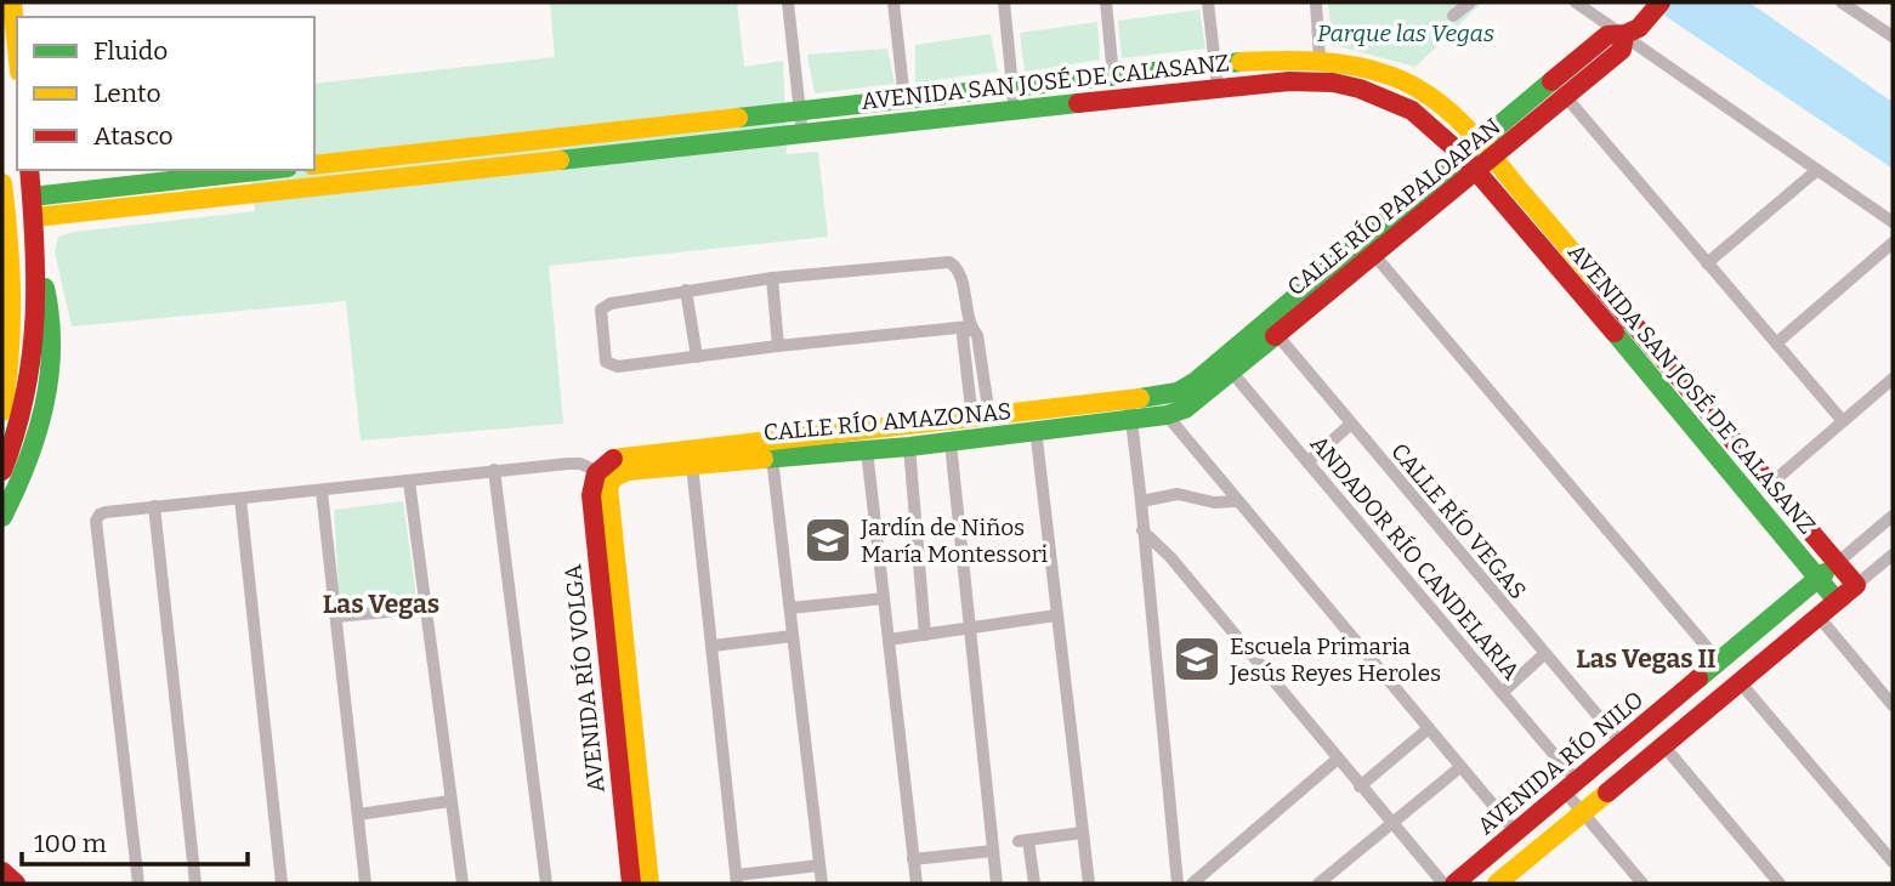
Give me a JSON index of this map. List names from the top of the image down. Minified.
{"streets":{"street":["AVENIDA SAN JOSÉ DE CALASANZ","CALLE RÍO PAPALOAPAN","CALLE RÍO AMAZONAS","CALLE RÍO VEGAS","ANDADOR RÍO CANDELARIA","AVENIDA RÍO VOLGA","AVENIDA RÍO NILO"]},"crossings":[["AVENIDA SAN JOSÉ DE CALASANZ","CALLE RÍO PAPALOAPAN"],["AVENIDA SAN JOSÉ DE CALASANZ","AVENIDA RÍO NILO"],["CALLE RÍO PAPALOAPAN","CALLE RÍO AMAZONAS"],["CALLE RÍO PAPALOAPAN","CALLE RÍO VEGAS"],["CALLE RÍO PAPALOAPAN","ANDADOR RÍO CANDELARIA"],["CALLE RÍO AMAZONAS","AVENIDA RÍO VOLGA"],["CALLE RÍO VEGAS","AVENIDA RÍO NILO"],["ANDADOR RÍO CANDELARIA","AVENIDA RÍO NILO"]],"districts":["Las Vegas","Las Vegas II"],"parks":["Parque las Vegas"],"places":{"school or university":["Jardín de Niños María Montessori","Escuela Primaria Jesús Reyes Heroles"]},"legend":["Fluido","Lento","Atasco"],"scale_bar":"100 m"}
